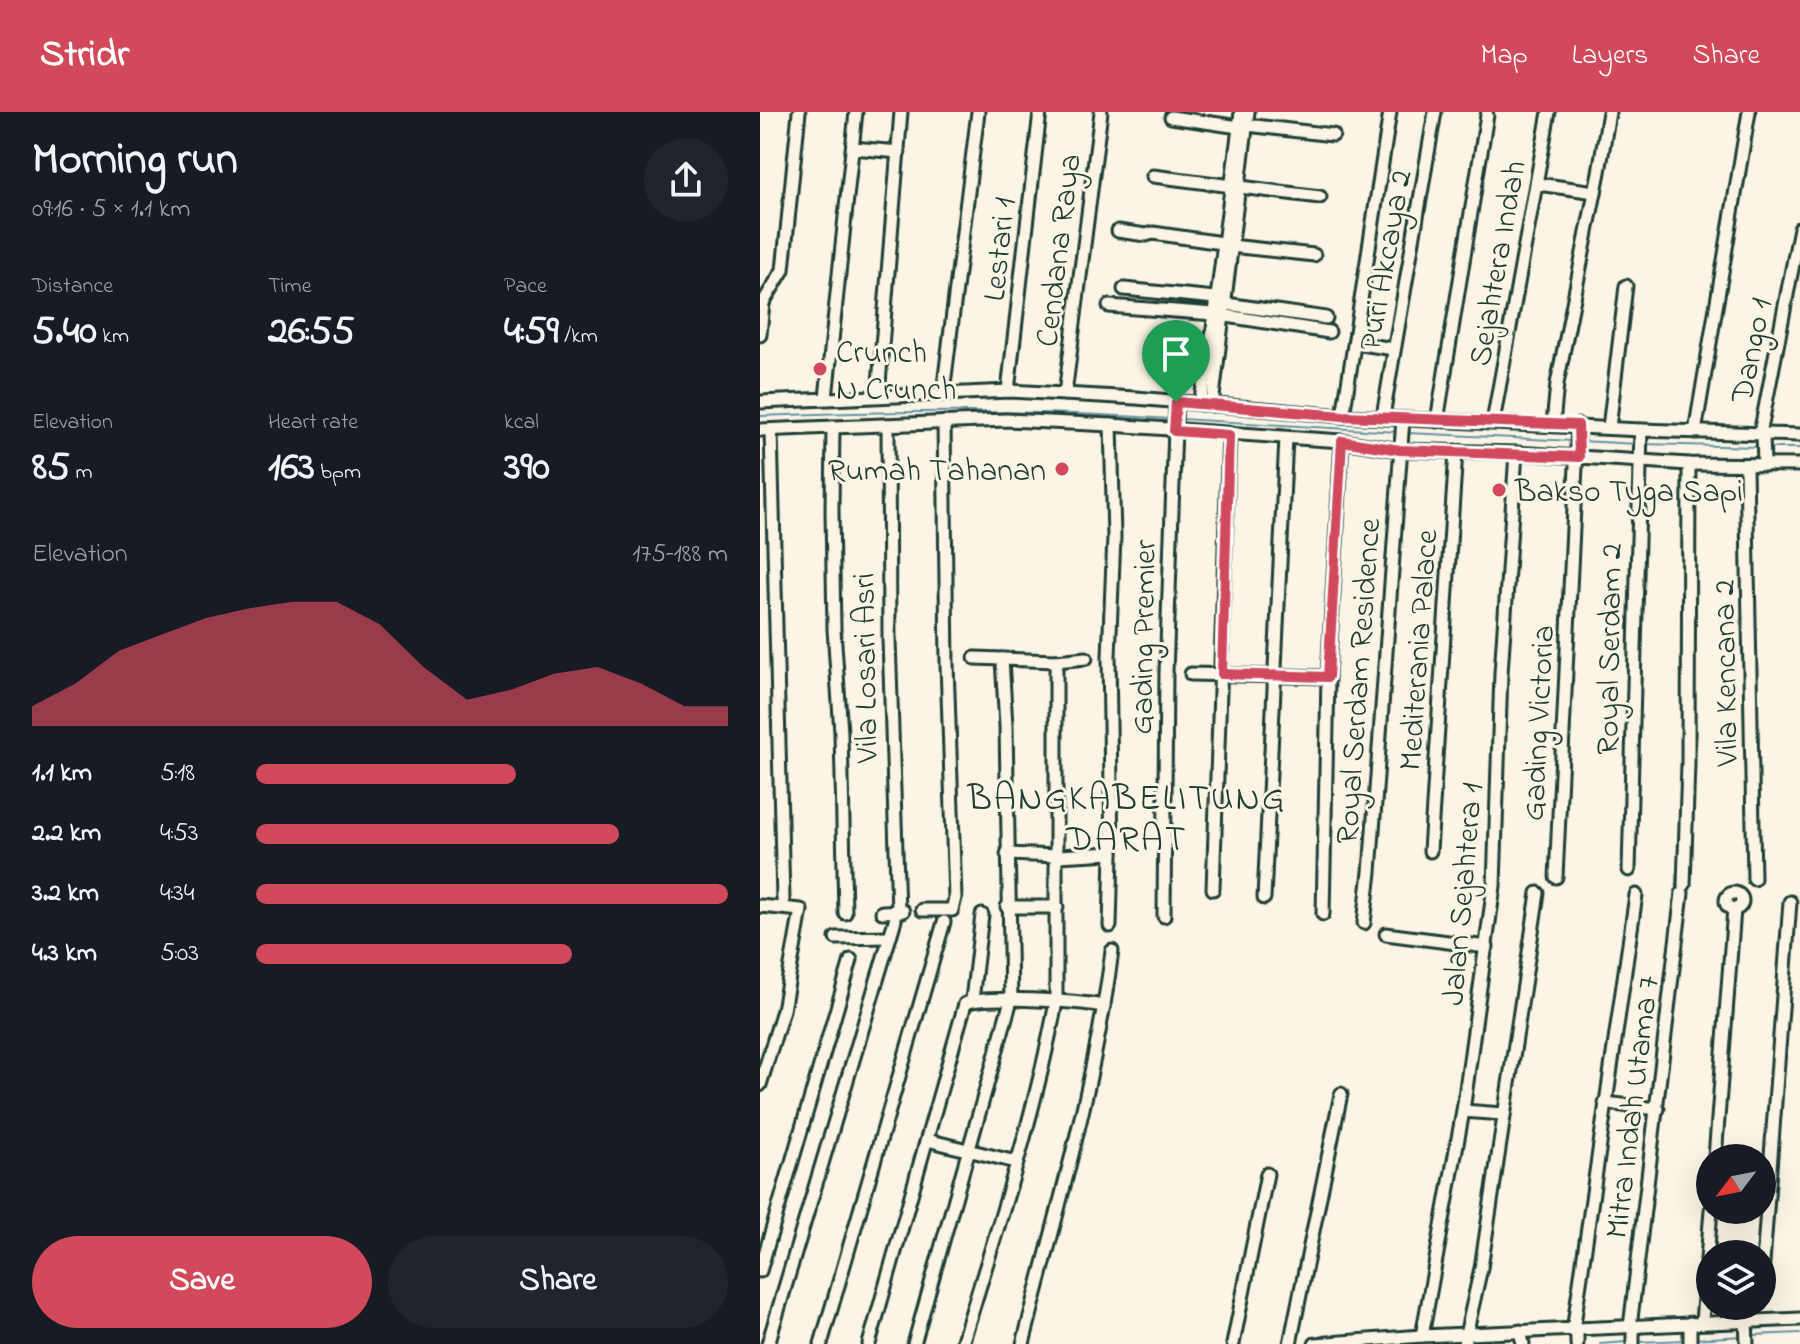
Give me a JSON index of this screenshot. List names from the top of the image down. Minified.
{"streets":{"street":["Lestari 1","Cendana Raya","Puri Akcaya 2","Sejahtera Indah","Dango 1","Gading Premier","Royal Serdam 2","Mediterania Palace","Vila Losari Asri","Vila Kencana 2","Royal Serdam Residence","Gading Victoria","Jalan Sejahtera 1","Mitra Indah Utama 7"]},"districts":["BANGKABELITUNG DARAT"],"places":["Crunch N Crunch","Rumah Tahanan","Bakso Tyga Sapi"],"north":"bottom left","page":{"header":"Stridr","nav":["Map","Layers","Share"],"heading":["Morning run","09:16 · 5 × 1.1 km"],"stats":[["Distance","5.40 km"],["Time","26:55"],["Pace","4:59 /km"],["Elevation","85 m"],["Heart rate","163 bpm"],["kcal","390"]],"chart":["Elevation","175–188 m"],"list":[{"name":"1.1 km","note":"5:18"},{"name":"2.2 km","note":"4:53"},{"name":"3.2 km","note":"4:34"},{"name":"4.3 km","note":"5:03"}],"buttons":["Save","Share"]}}
